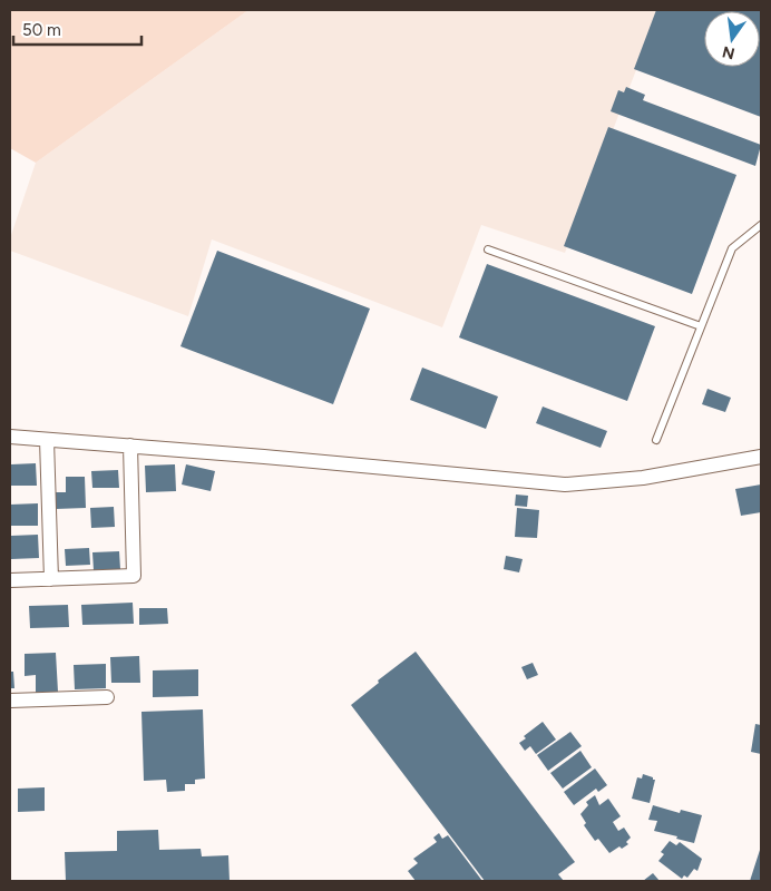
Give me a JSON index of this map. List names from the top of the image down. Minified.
{"scale_bar":"50 m","north":"bottom"}
